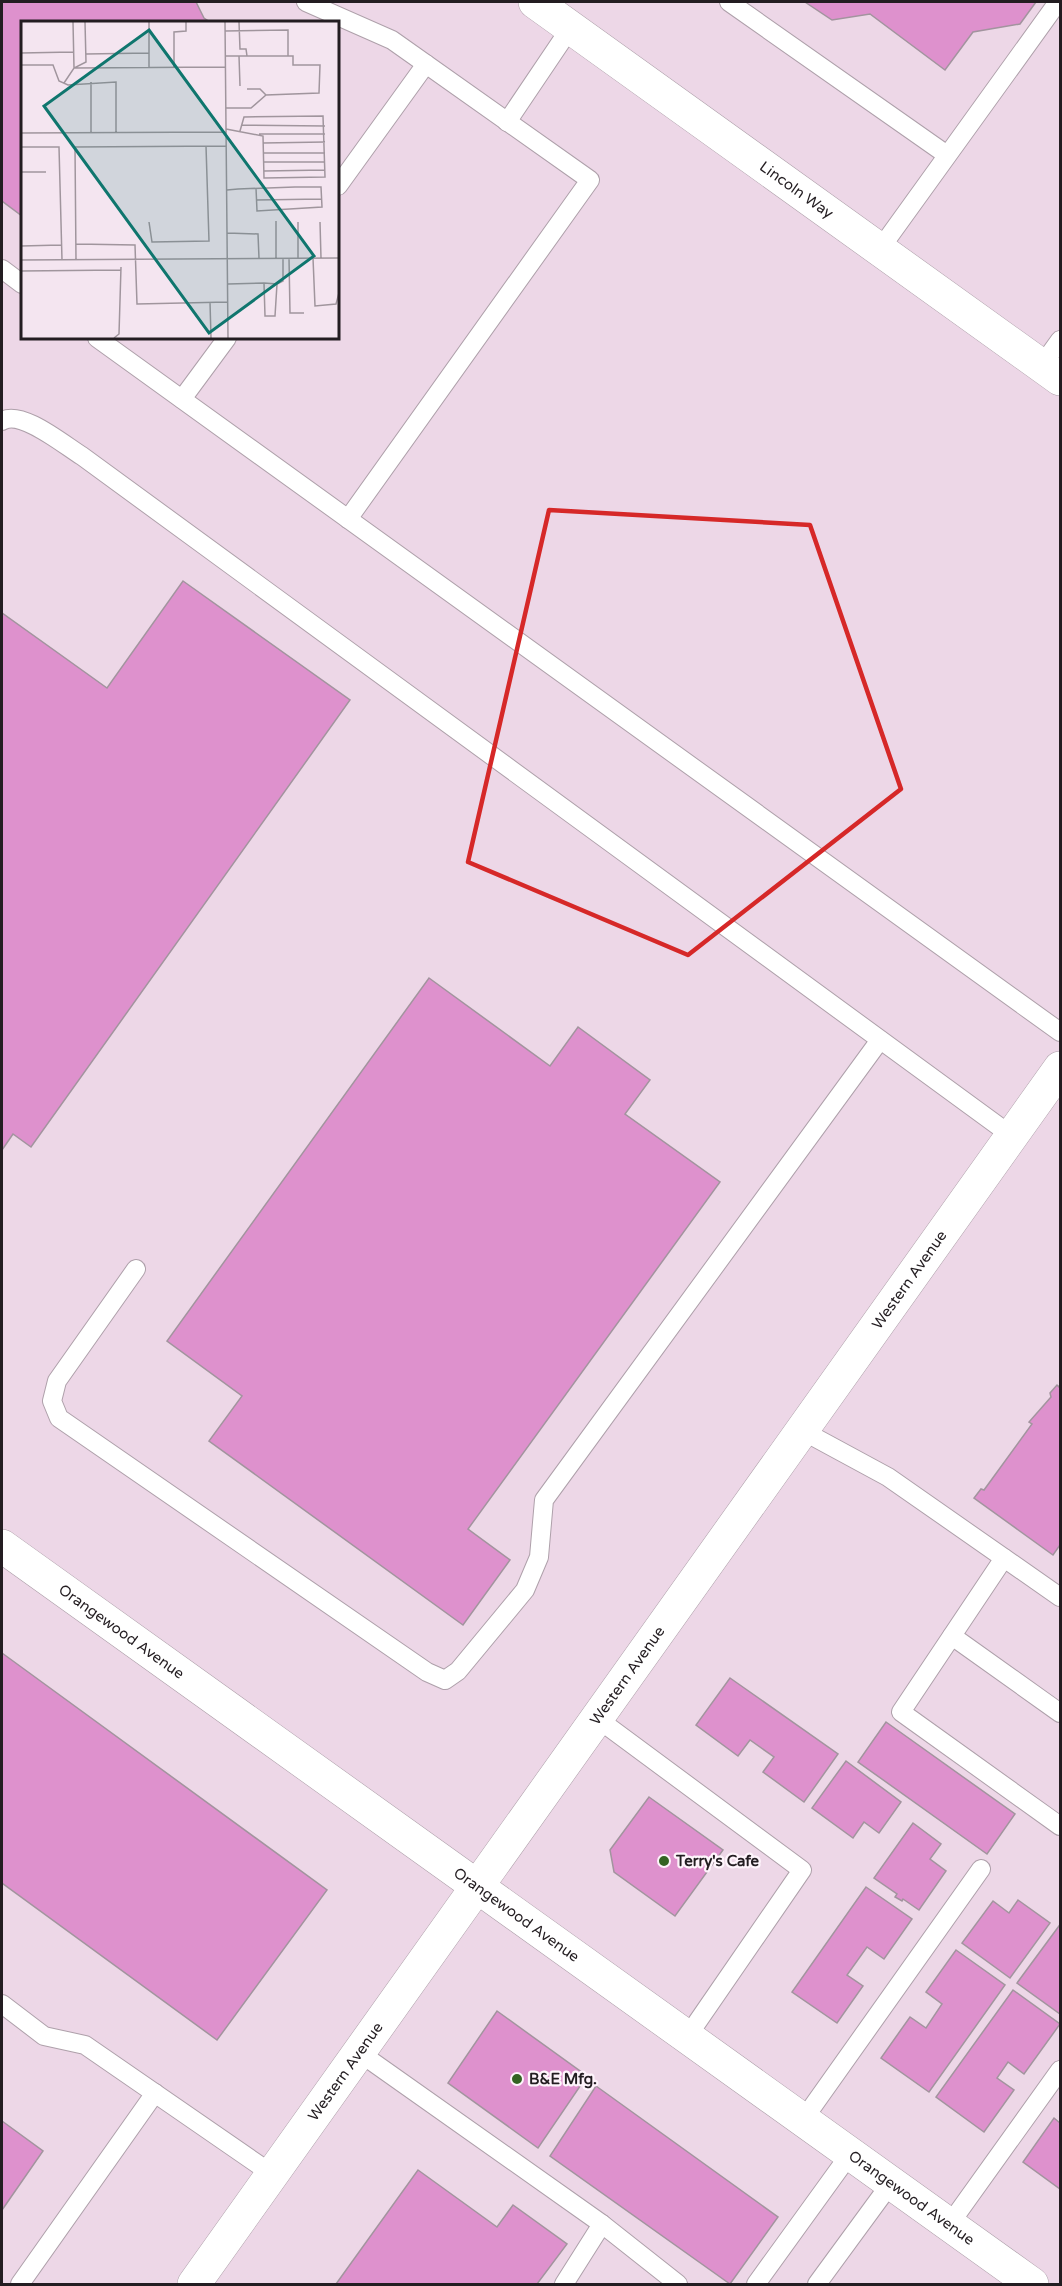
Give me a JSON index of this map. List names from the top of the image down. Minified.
{"streets":{"street":["Lincoln Way","Western Avenue","Orangewood Avenue"]},"crossings":[["Western Avenue","Orangewood Avenue"]],"places":["Terry's Cafe","B&E Mfg."]}
